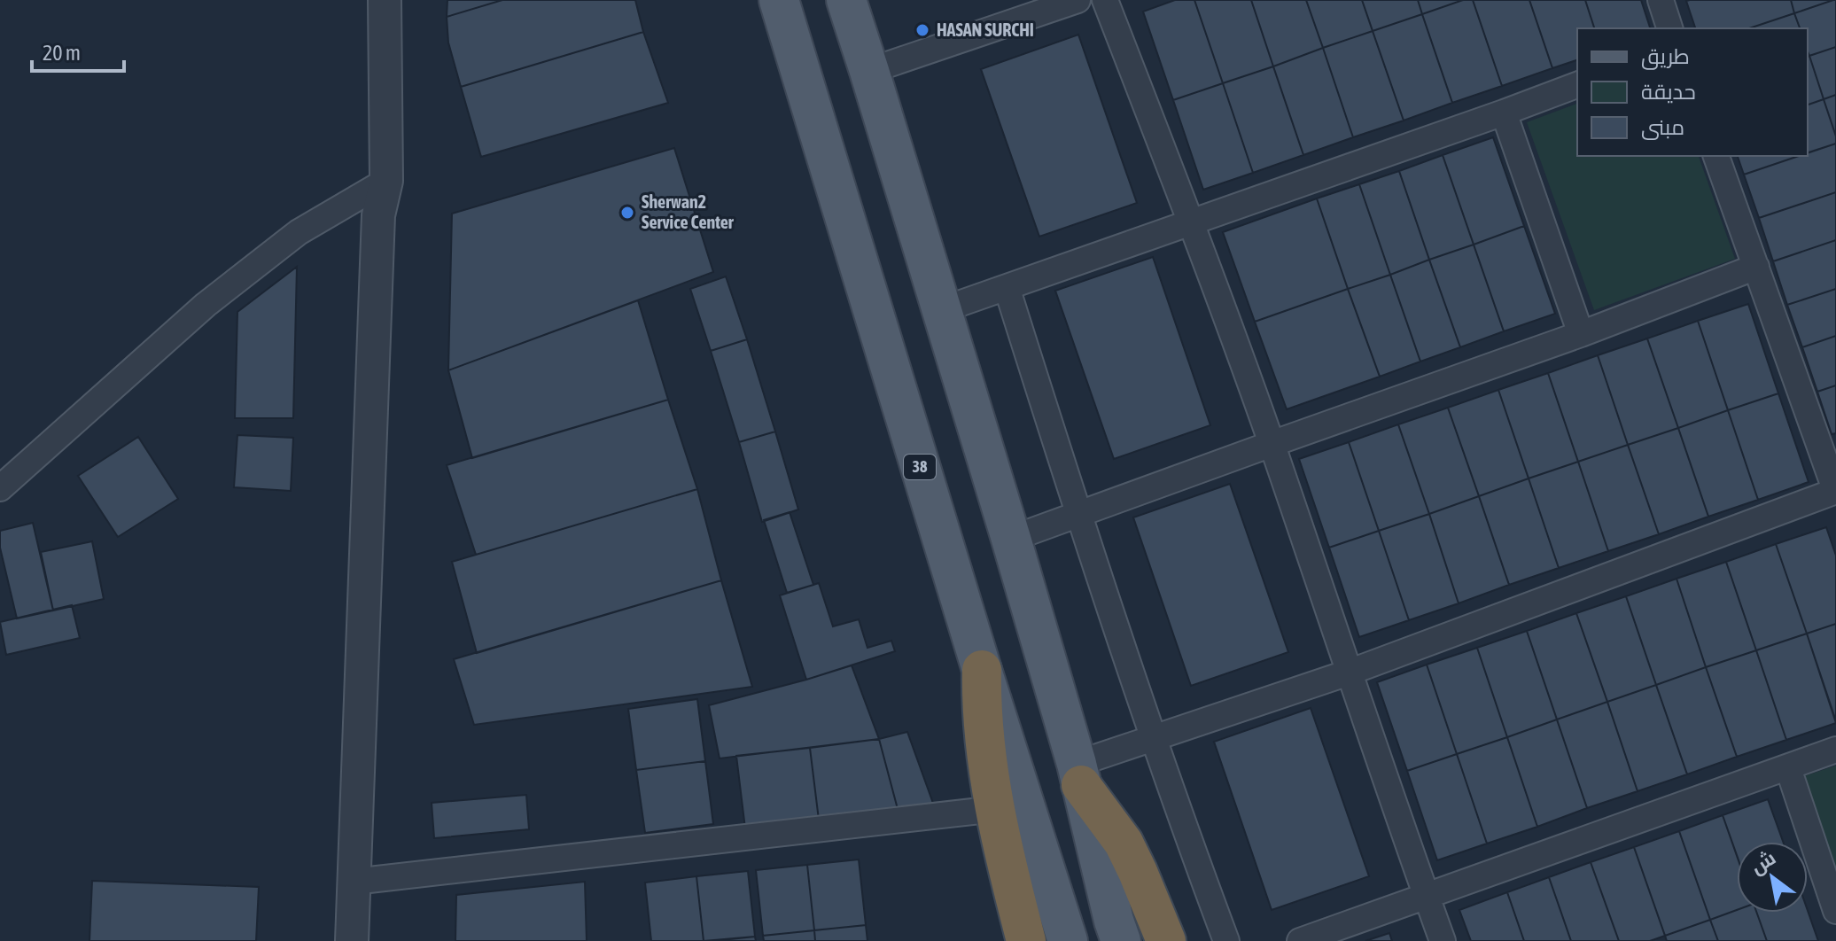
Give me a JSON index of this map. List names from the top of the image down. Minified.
{"streets":{"main road":["38"]},"places":["HASAN SURCHI","Sherwan2 Service Center"],"legend":["طريق","حديقة","مبنى"],"scale_bar":"20 m","north":"top left"}
